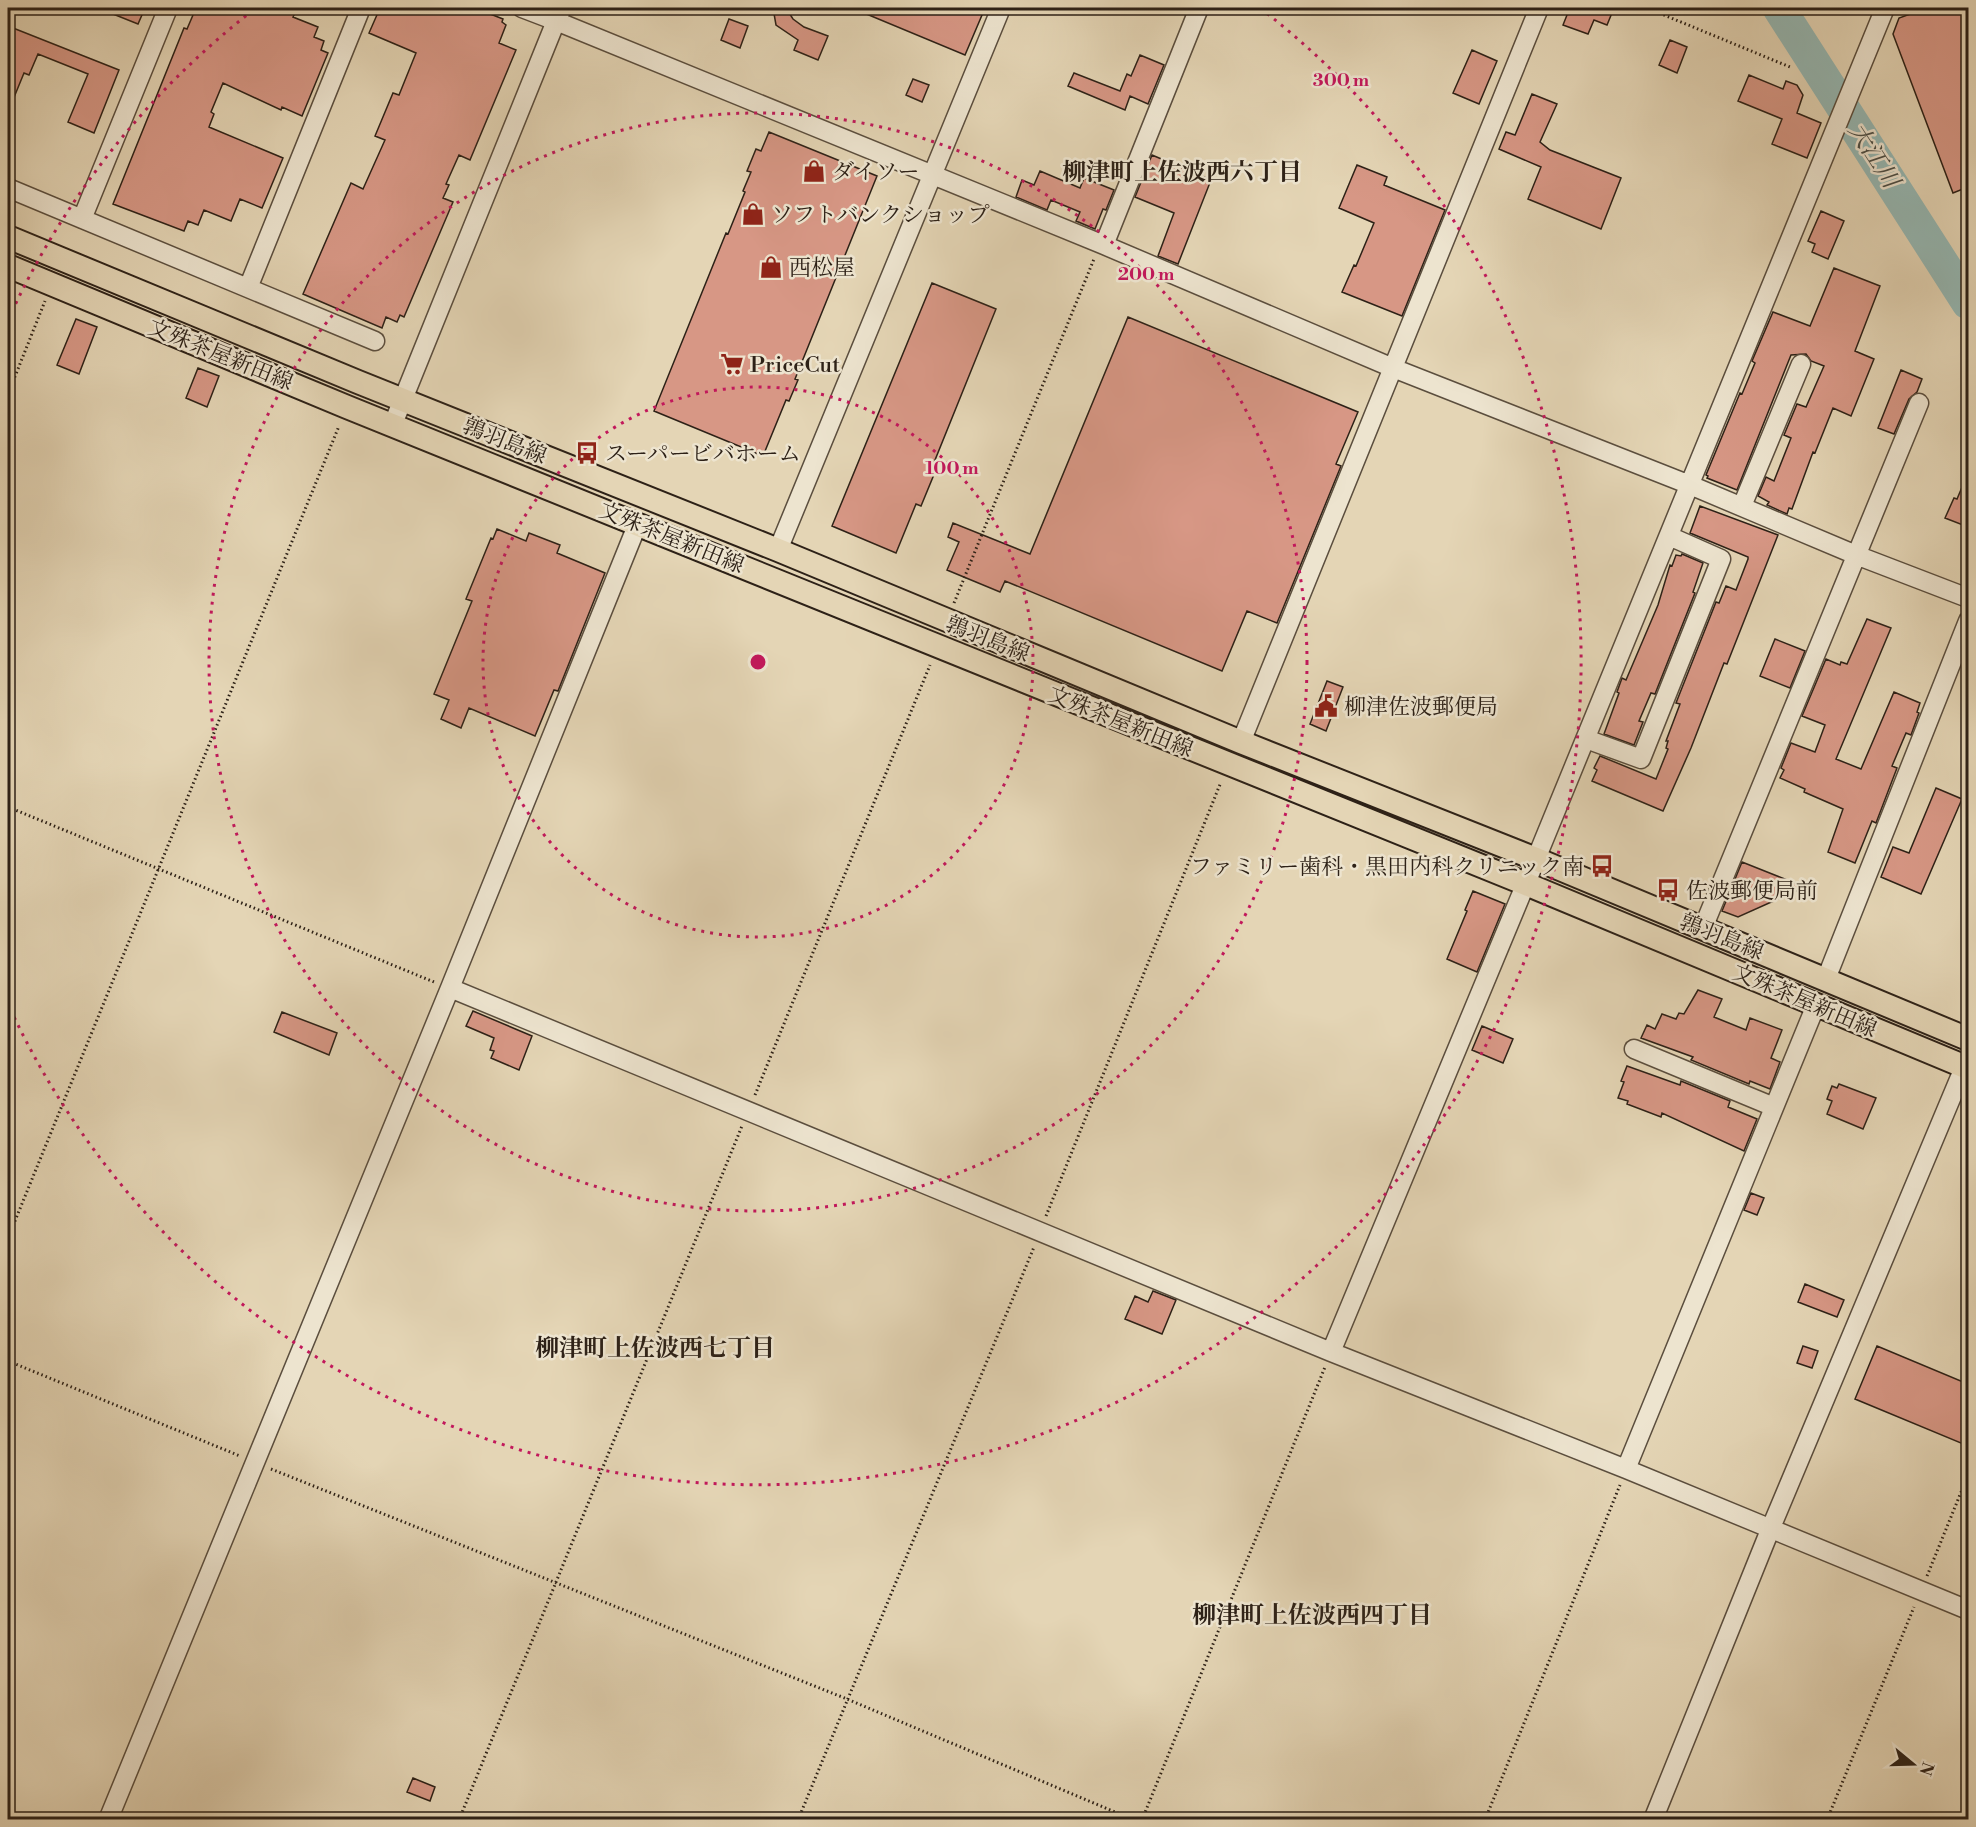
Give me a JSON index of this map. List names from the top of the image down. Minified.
{"streets":{"main road":["文殊茶屋新田線","鶉羽島線"]},"districts":["柳津町上佐波西六丁目","柳津町上佐波西七丁目","柳津町上佐波西四丁目"],"water":["大江川"],"places":{"shop":["ダイソー","ソフトバンクショップ","西松屋"],"supermarket":["PriceCut"],"bus stop":["スーパービバホーム","ファミリー歯科・黒田内科クリニック南","佐波郵便局前"],"public building":["柳津佐波郵便局"]},"north":"right","rings":["300 m","200 m","100 m"]}
